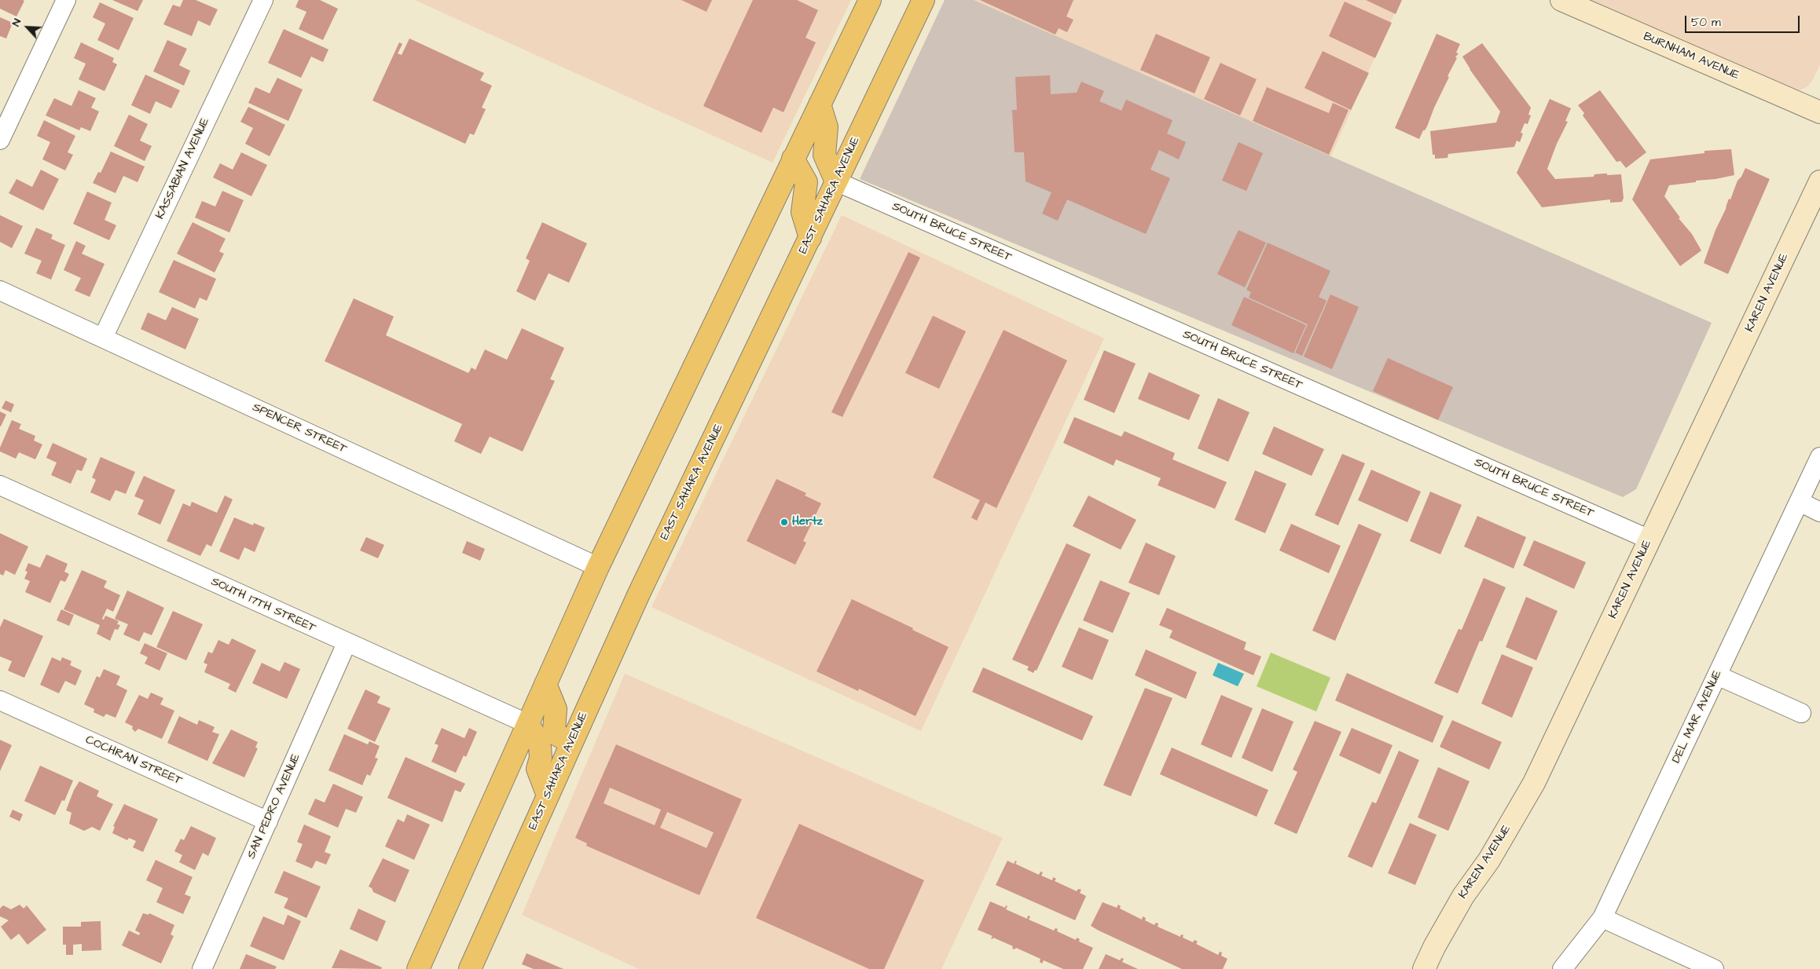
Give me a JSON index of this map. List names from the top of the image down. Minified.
{"streets":{"main road":["EAST SAHARA AVENUE"],"street":["BURNHAM AVENUE","KASSABIAN AVENUE","SOUTH BRUCE STREET","KAREN AVENUE","SPENCER STREET","SOUTH 17TH STREET","DEL MAR AVENUE","COCHRAN STREET","SAN PEDRO AVENUE"]},"crossings":[["KASSABIAN AVENUE","SPENCER STREET"],["EAST SAHARA AVENUE","SOUTH BRUCE STREET"],["SOUTH BRUCE STREET","KAREN AVENUE"],["SOUTH 17TH STREET","SAN PEDRO AVENUE"],["COCHRAN STREET","SAN PEDRO AVENUE"]],"places":["Hertz"],"scale_bar":"50 m","north":"top left"}
